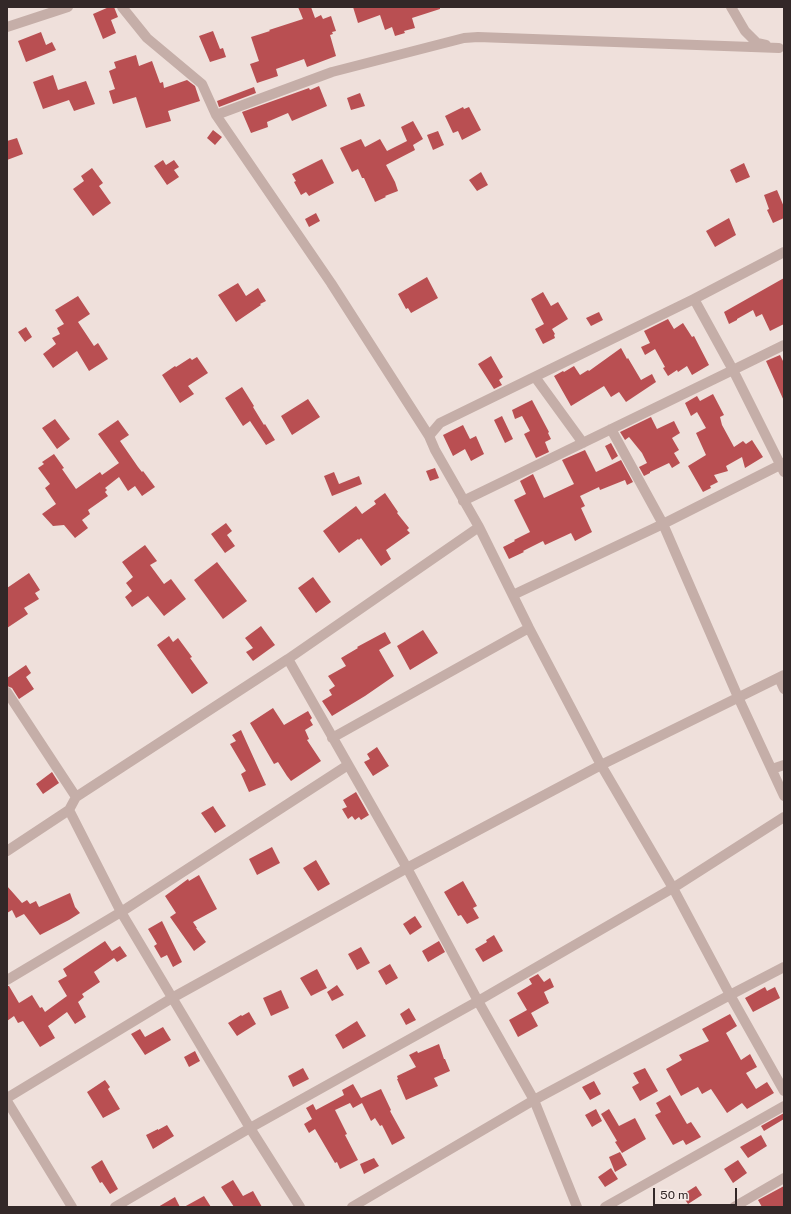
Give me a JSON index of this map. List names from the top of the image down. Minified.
{"scale_bar":"50 m"}
